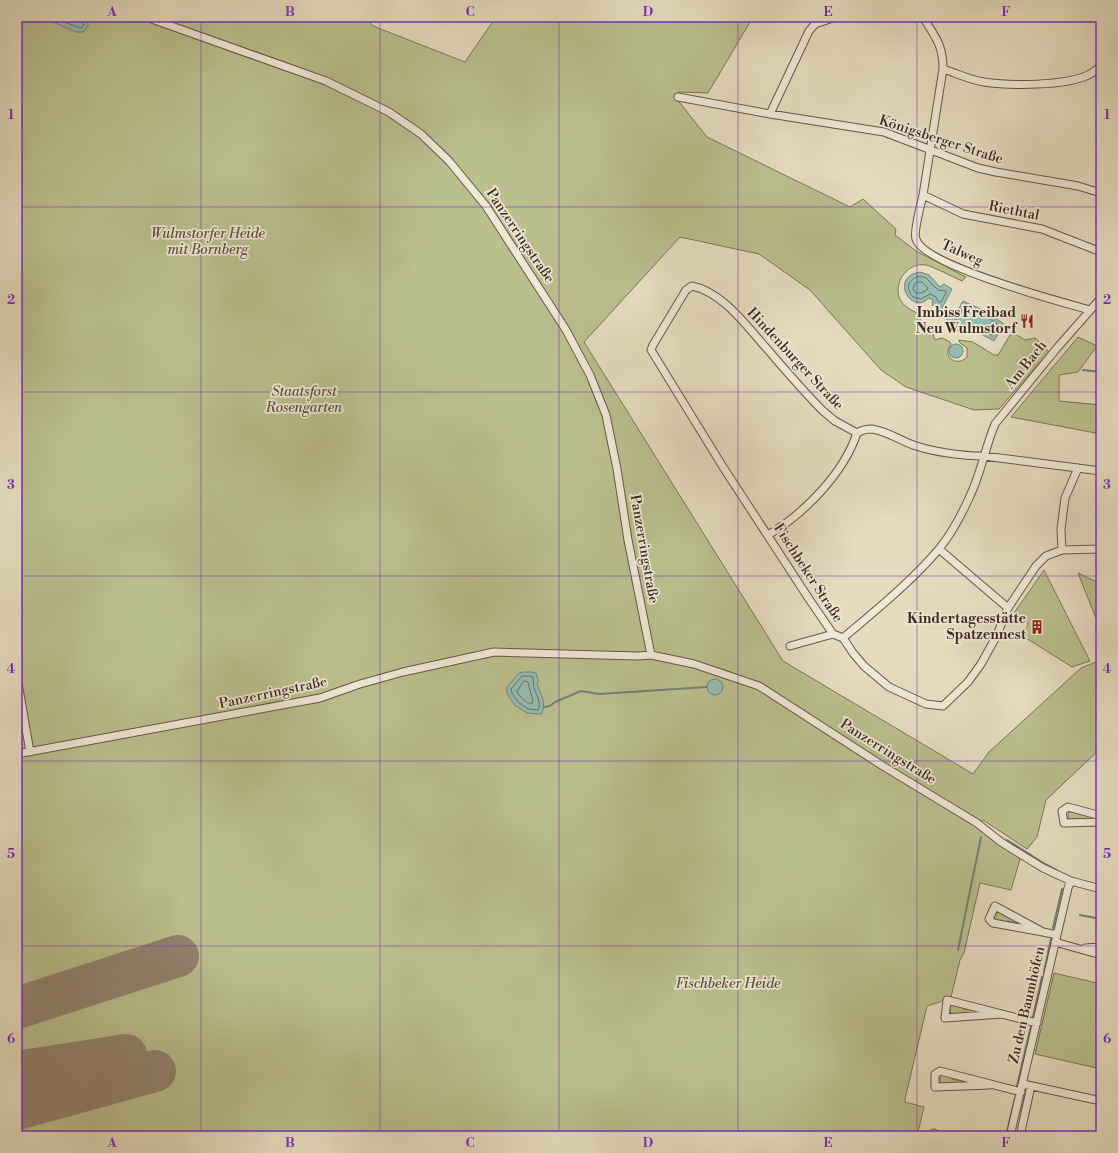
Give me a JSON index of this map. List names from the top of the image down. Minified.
{"streets":{"street":["Königsberger Straße","Riethtal","Panzerringstraße","Talweg","Hindenburger Straße","Am Bach","Fischbeker Straße","Zu den Baumhöfen"]},"crossings":[["Königsberger Straße","Talweg"],["Riethtal","Talweg"],["Panzerringstraße","Zu den Baumhöfen"],["Talweg","Am Bach"],["Hindenburger Straße","Fischbeker Straße"],["Am Bach","Fischbeker Straße"]],"parks":["Wulmstorfer Heide mit Bornberg","Staatsforst Rosengarten","Fischbeker Heide"],"places":{"restaurant":["Imbiss Freibad Neu Wulmstorf"],"building":["Kindertagesstätte Spatzennest"]},"grid":{"columns":["A","B","C","D","E","F"],"rows":["1","2","3","4","5","6"]}}
